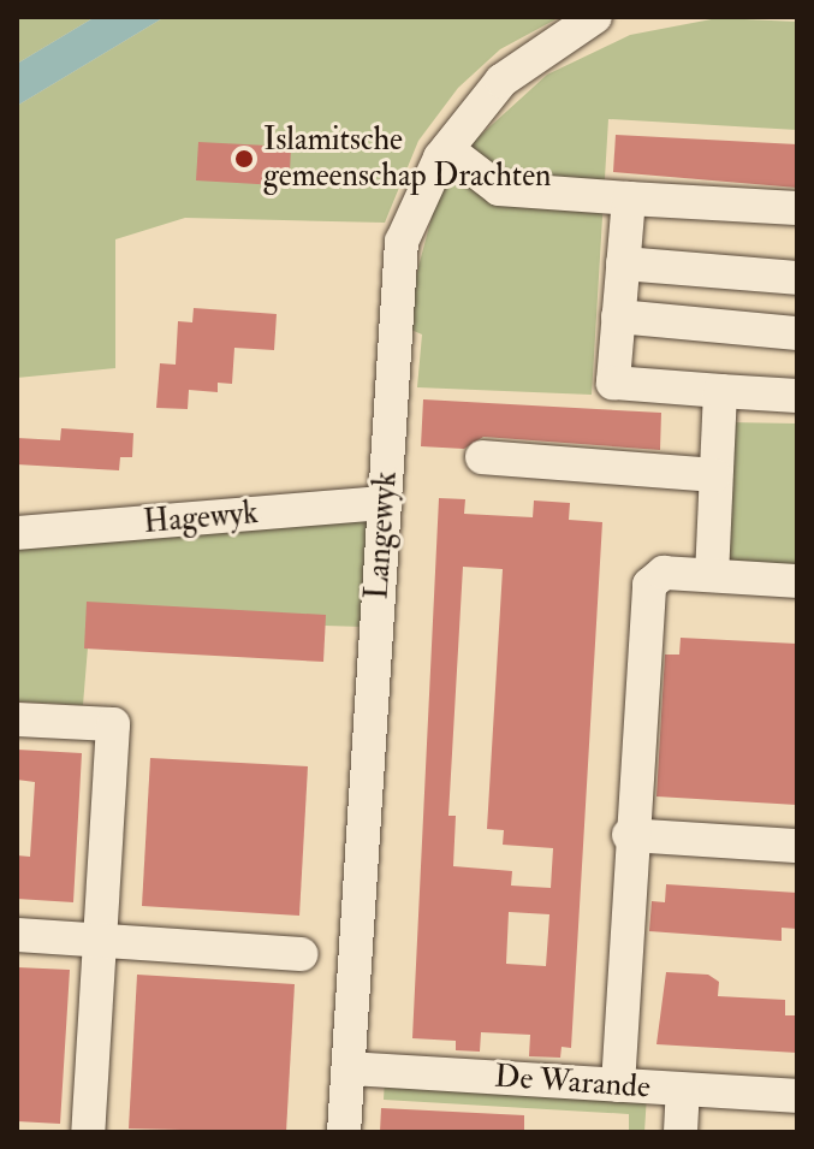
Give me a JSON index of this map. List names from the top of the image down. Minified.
{"streets":{"street":["Hagewyk","Langewyk","De Warande"]},"crossings":[["Hagewyk","Langewyk"],["Langewyk","De Warande"]],"places":["Islamitsche gemeenschap Drachten"]}
